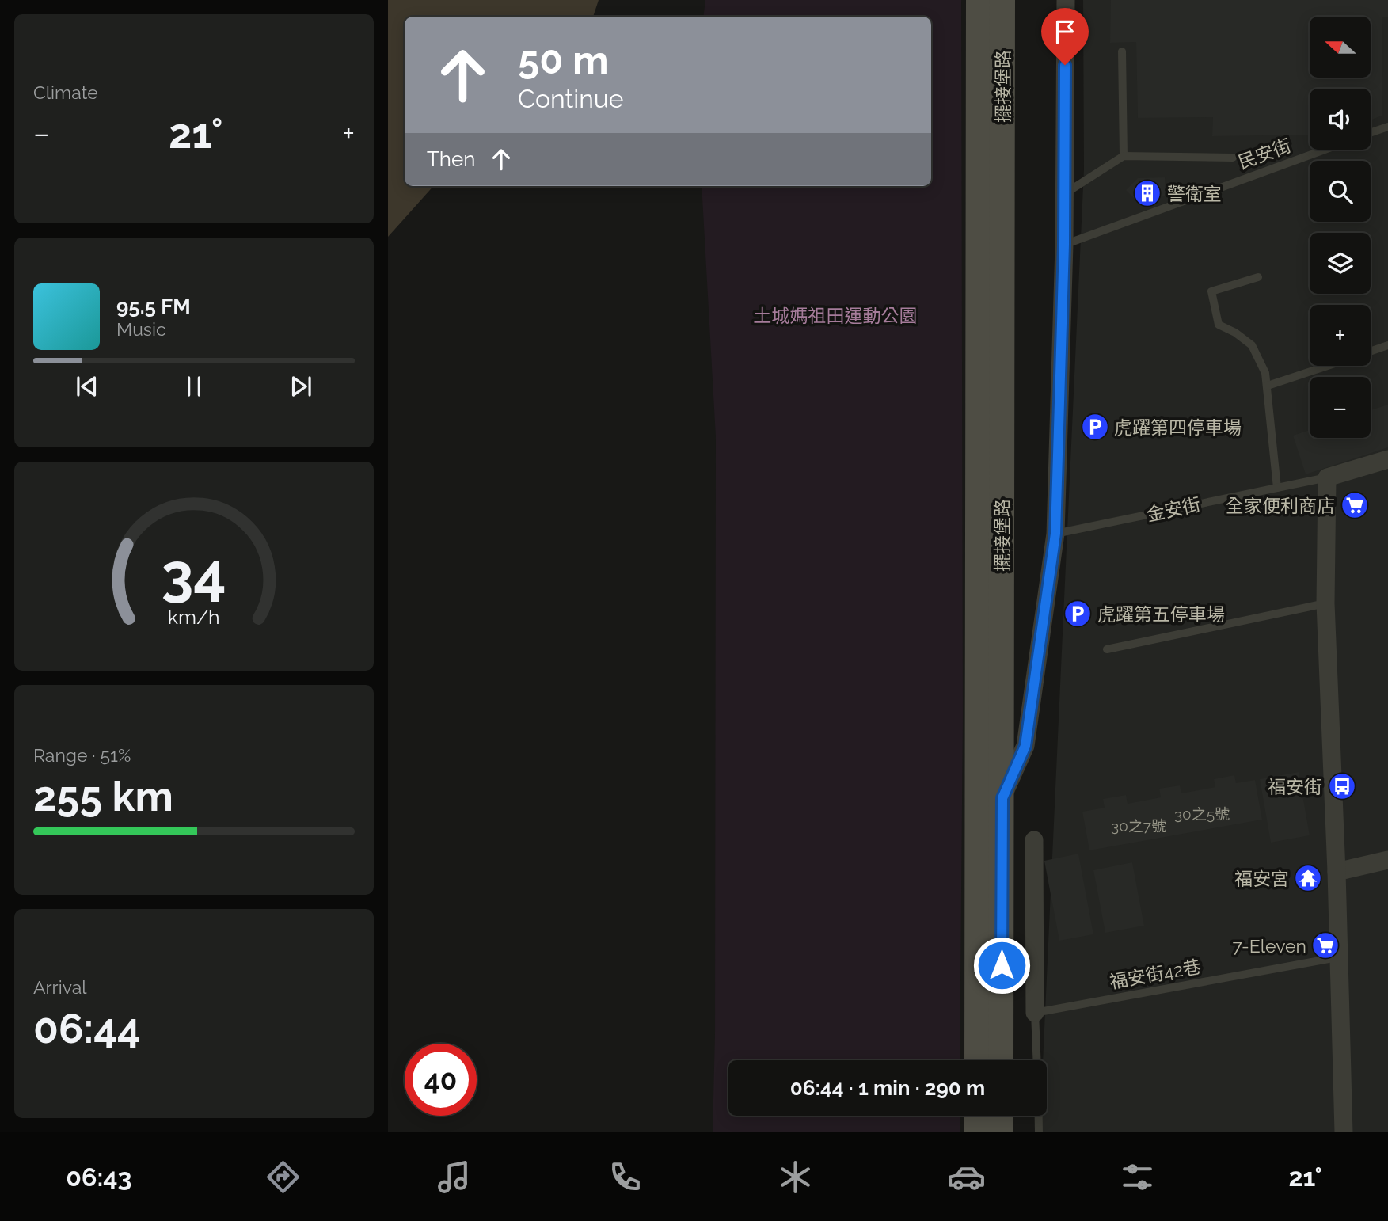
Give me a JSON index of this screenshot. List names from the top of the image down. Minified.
{"streets":{"street":["擺接堡路","金安街"],"lane":["民安街","福安街42巷"]},"parks":["土城媽祖田運動公園"],"places":{"building":["警衛室"],"parking":["虎躍第四停車場","虎躍第五停車場"],"supermarket":["全家便利商店","7-Eleven"],"bus stop":["福安街"],"temple":["福安宮"]},"house_numbers":["30之5號","30之7號"],"north":"left","page":{"tile":["Climate",["Range · 51%","255 km"],["Arrival","06:44"]],"map_buttons":["+","−"],"turn":["50 m","Continue"],"heat":["−","21°","+"],"then":"Then","song":["95.5 FM","Music"],"limit":"40","trip":"06:44 · 1 min · 290 m","tabs":["06:43","21°"],"gauge":["34","km/h"]}}
